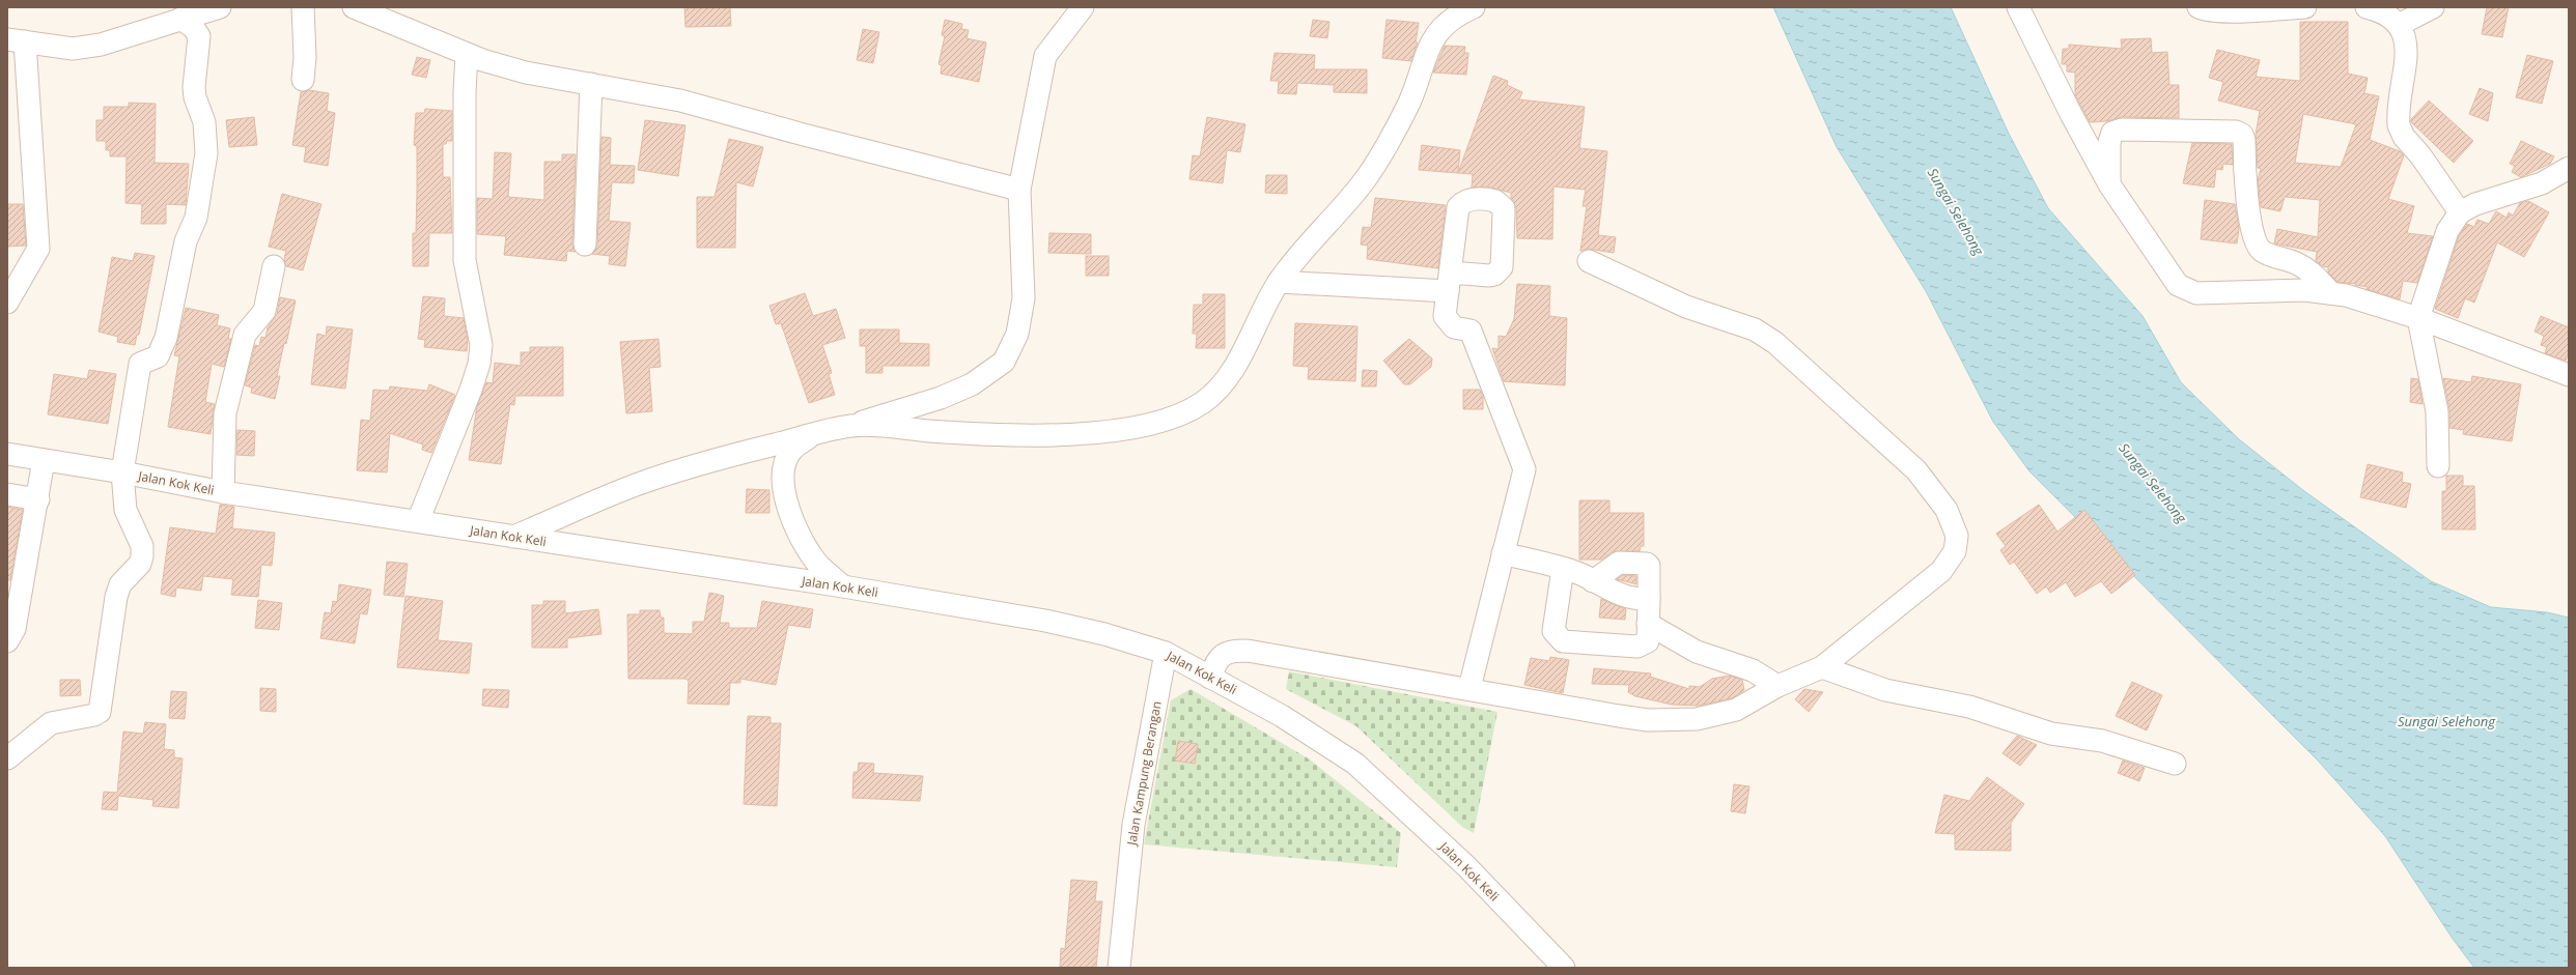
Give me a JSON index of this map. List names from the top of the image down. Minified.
{"streets":{"street":["Jalan Kok Keli","Jalan Kampung Berangan"]},"crossings":[["Jalan Kok Keli","Jalan Kampung Berangan"]],"water":["Sungai Selehong"]}
